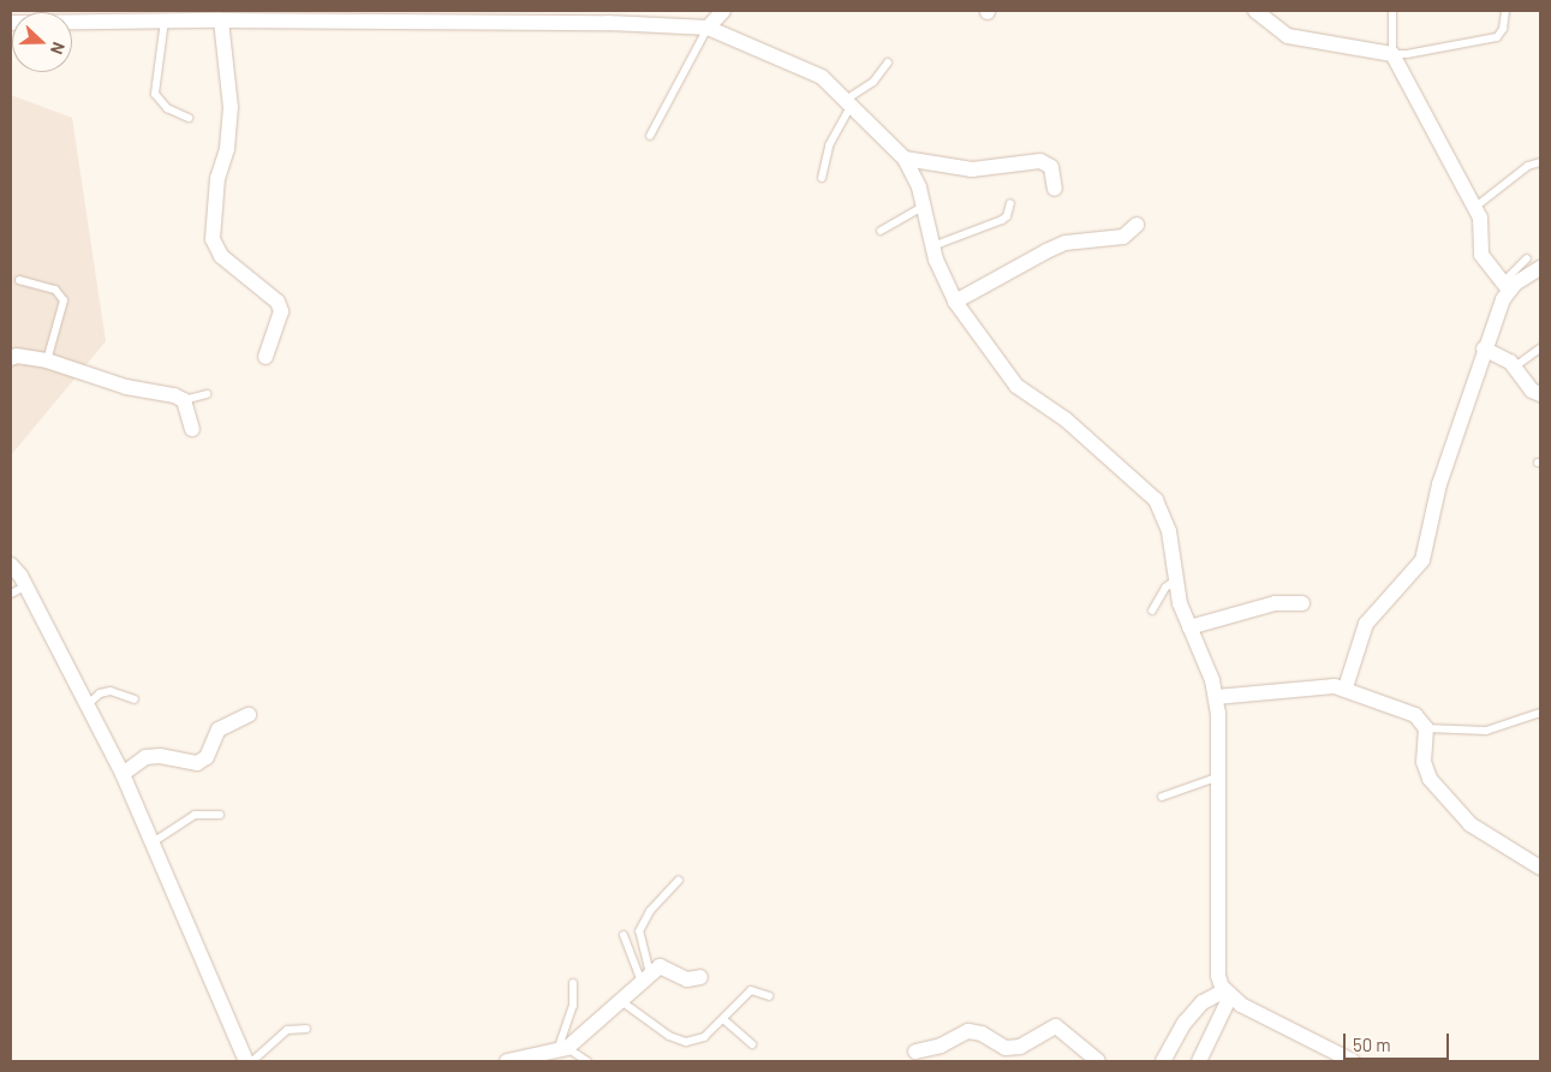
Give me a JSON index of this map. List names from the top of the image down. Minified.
{"scale_bar":"50 m","north":"right"}
